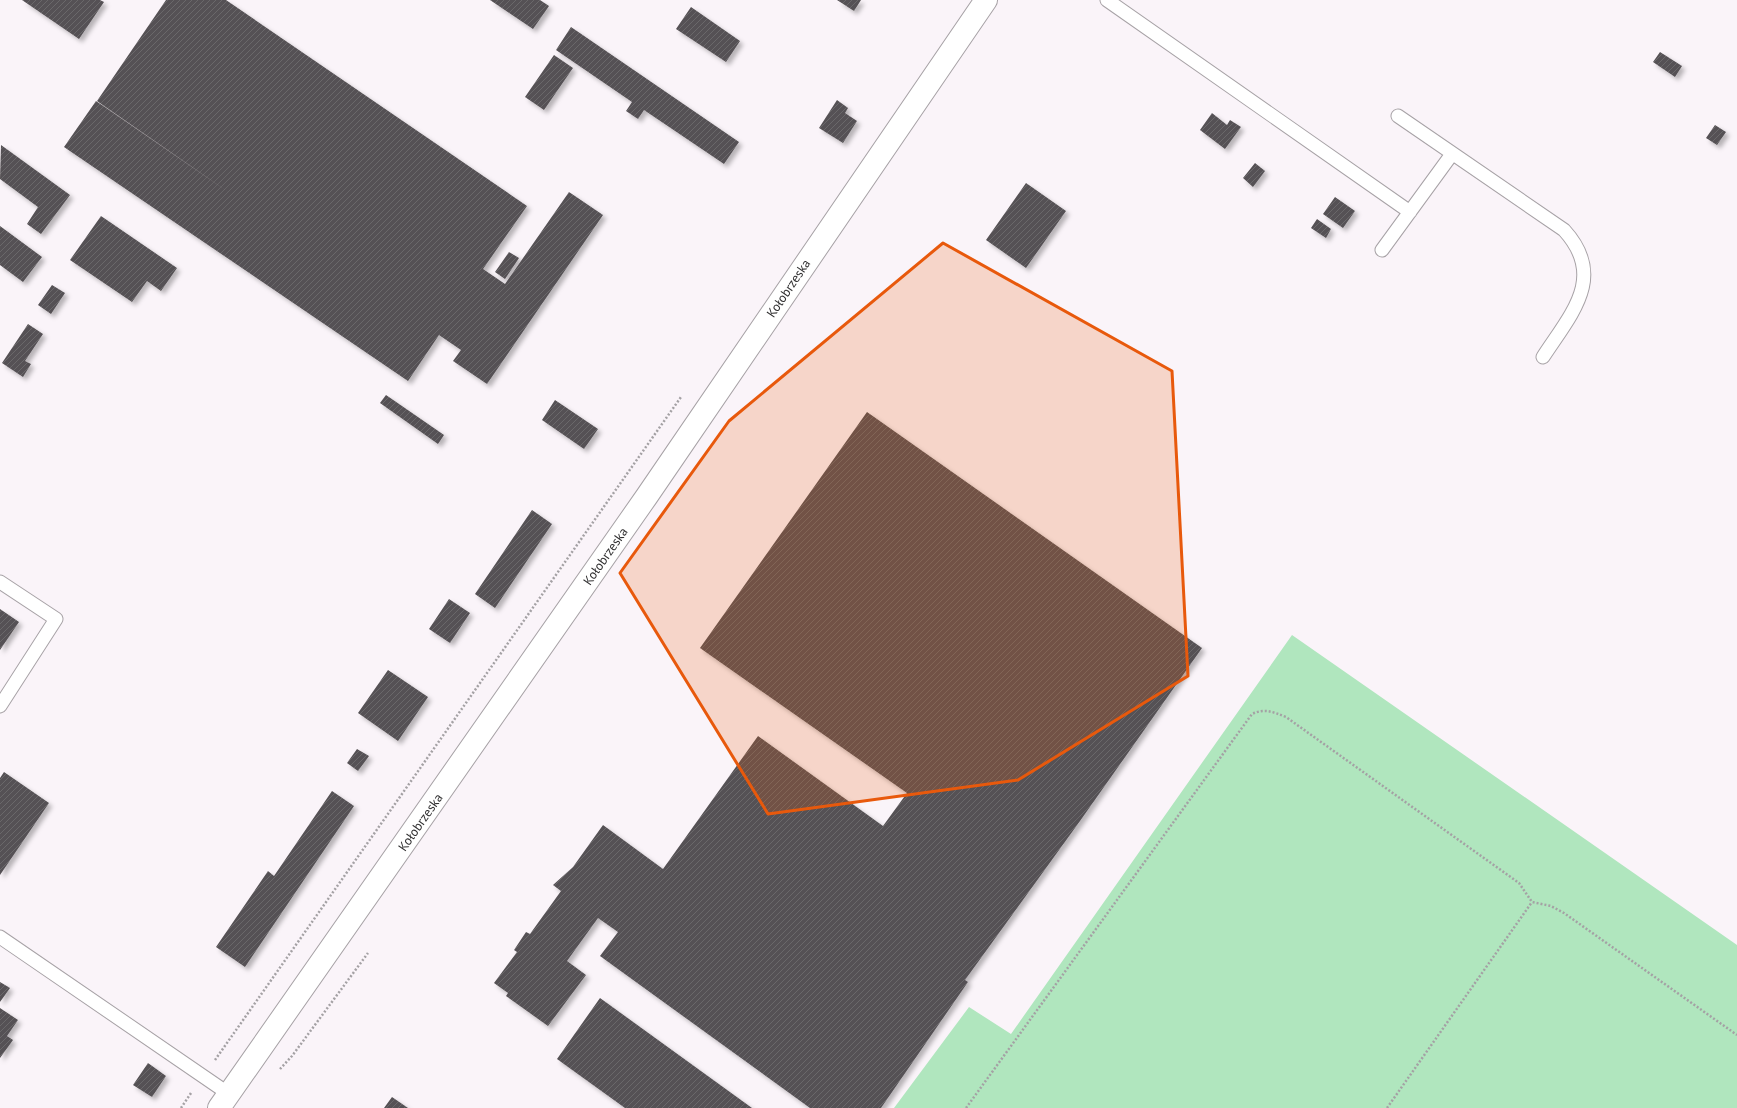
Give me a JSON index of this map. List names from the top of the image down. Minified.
{"streets":{"street":["Kołobrzeska"]}}
